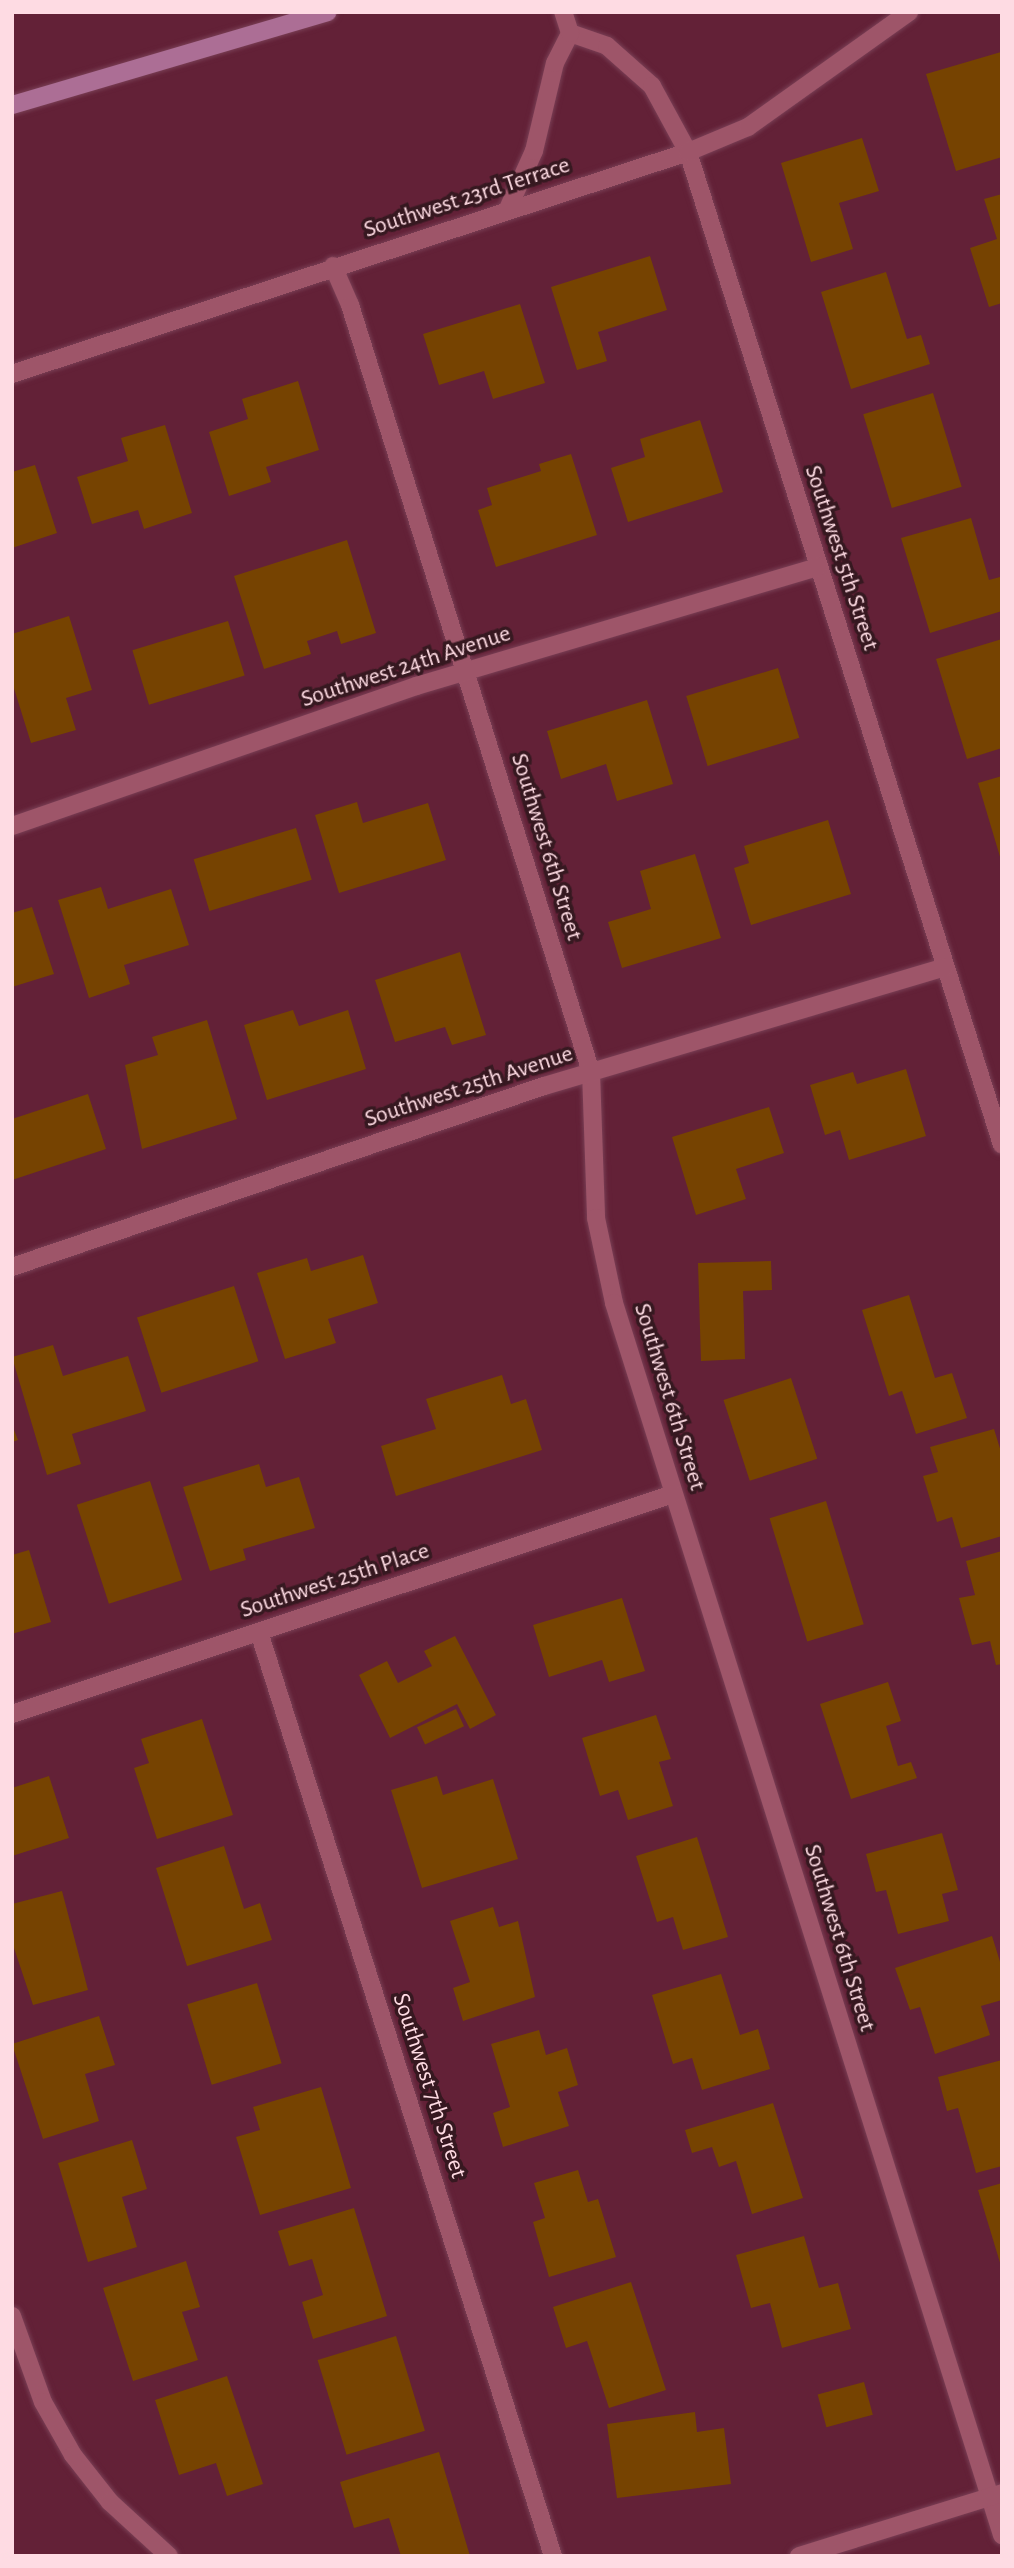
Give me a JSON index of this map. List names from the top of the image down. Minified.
{"streets":{"street":["Southwest 23rd Terrace","Southwest 5th Street","Southwest 24th Avenue","Southwest 6th Street","Southwest 25th Avenue","Southwest 25th Place","Southwest 7th Street"]},"crossings":[["Southwest 23rd Terrace","Southwest 5th Street"],["Southwest 23rd Terrace","Southwest 6th Street"],["Southwest 5th Street","Southwest 24th Avenue"],["Southwest 5th Street","Southwest 25th Avenue"],["Southwest 24th Avenue","Southwest 6th Street"],["Southwest 6th Street","Southwest 25th Avenue"],["Southwest 6th Street","Southwest 25th Place"],["Southwest 25th Place","Southwest 7th Street"]]}
